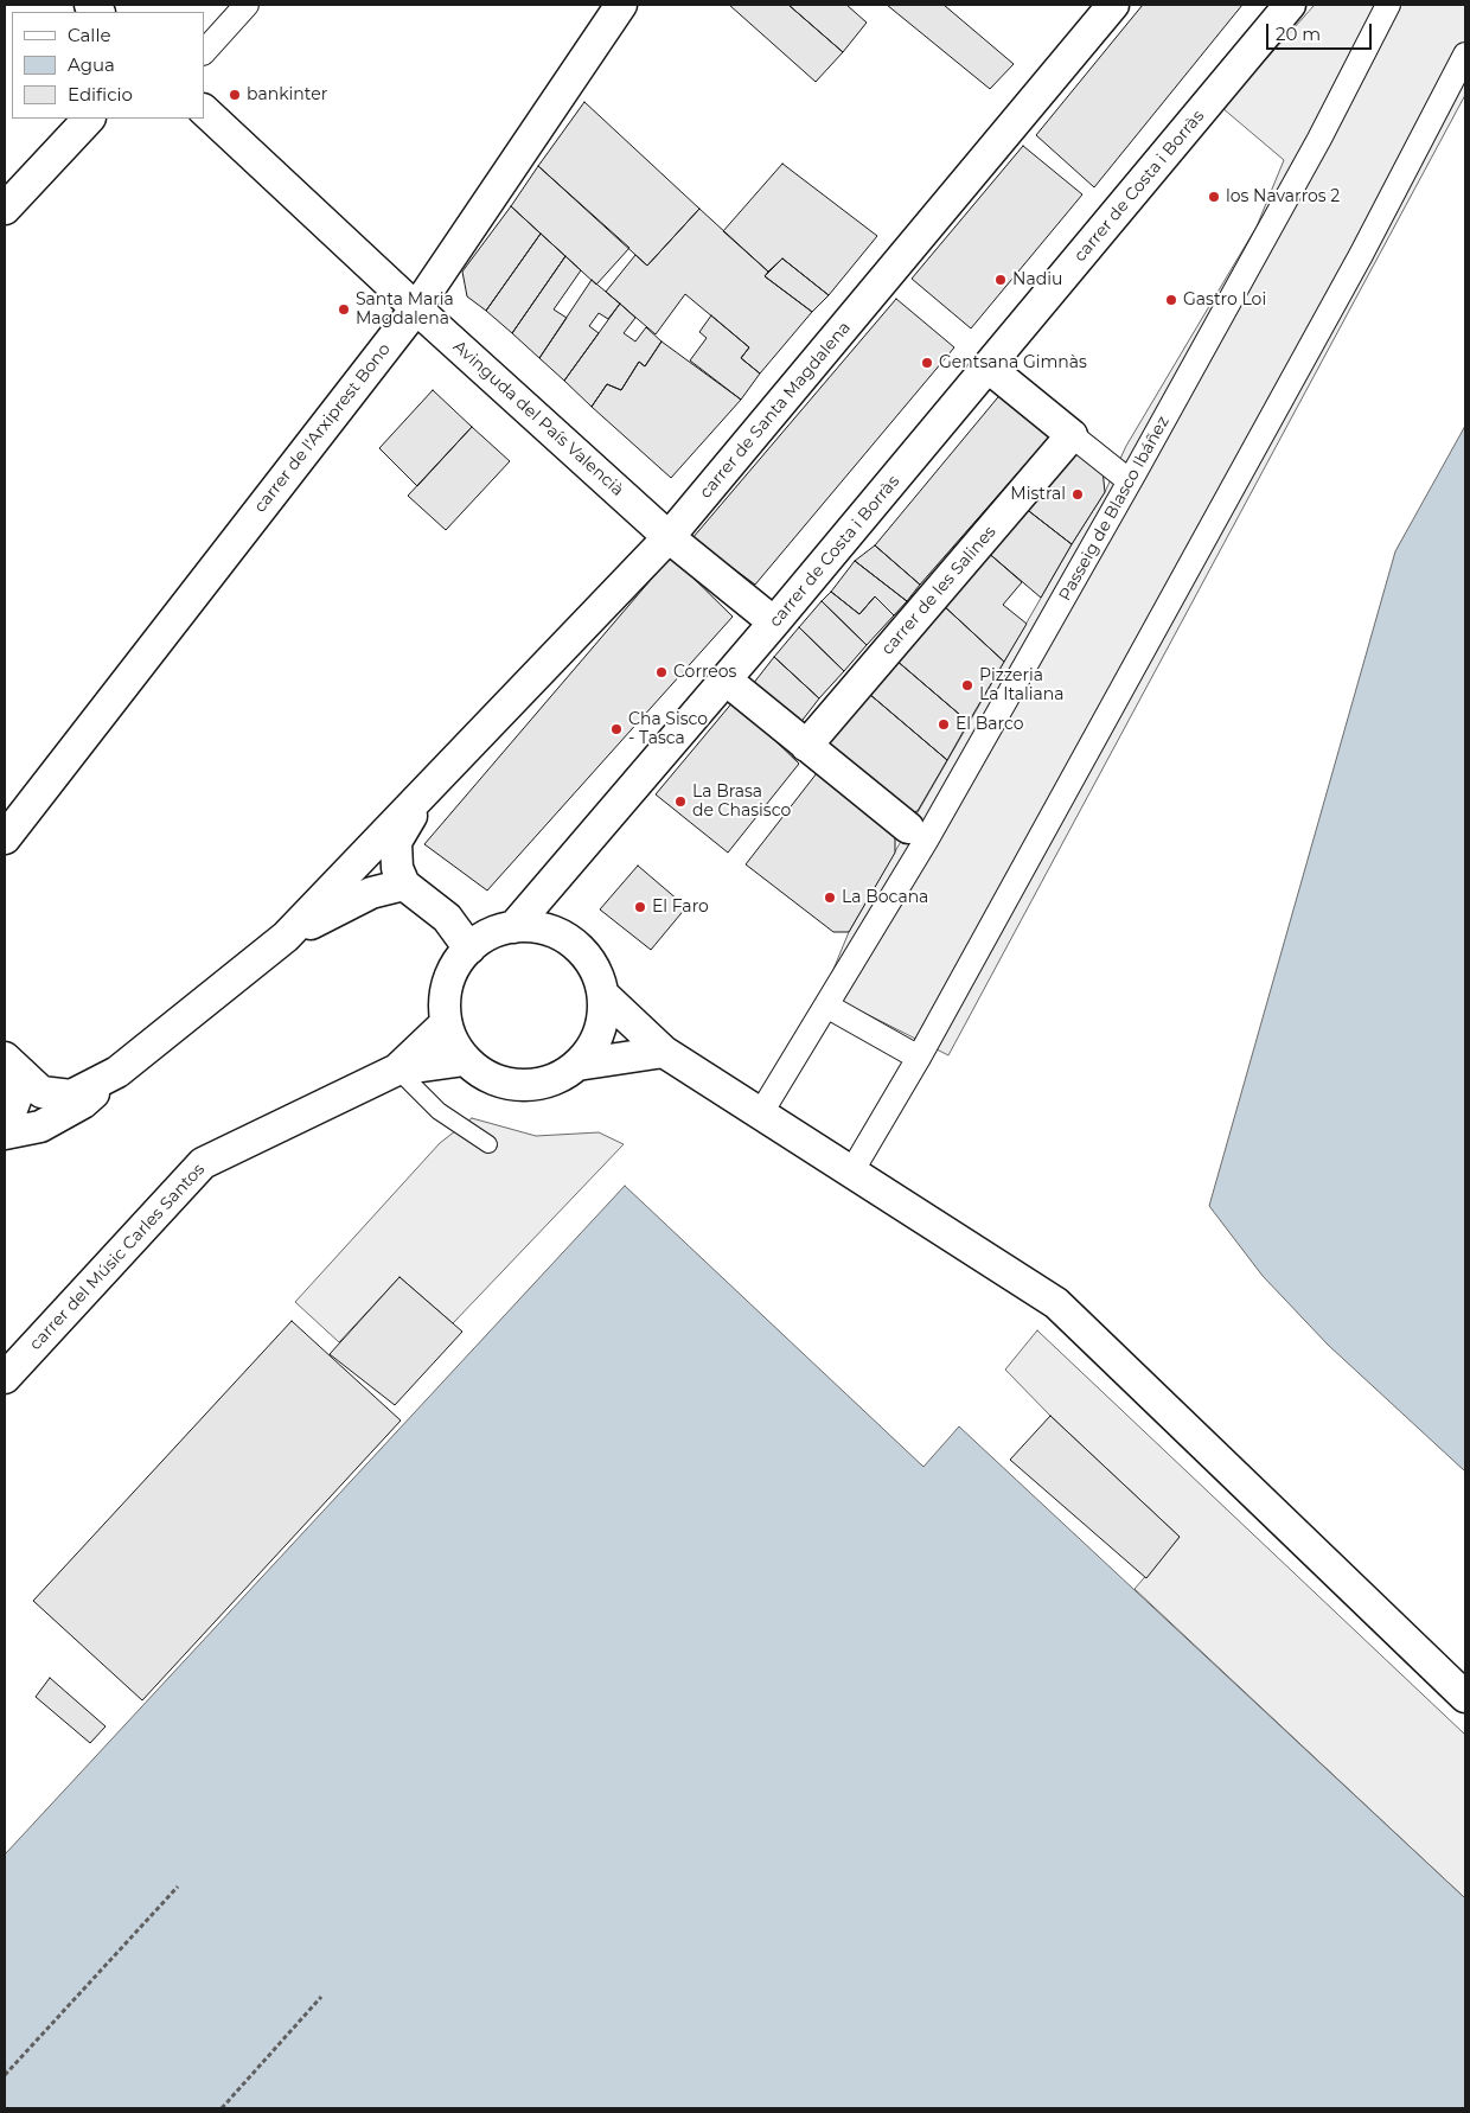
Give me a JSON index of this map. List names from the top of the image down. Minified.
{"streets":{"street":["carrer de Costa i Borràs","carrer de Santa Magdalena","Avinguda del País Valencià","carrer de l'Arxiprest Bono","Passeig de Blasco Ibáñez","carrer de les Salines","carrer del Músic Carles Santos"]},"crossings":[["carrer de Costa i Borràs","Avinguda del País Valencià"],["carrer de Costa i Borràs","carrer del Músic Carles Santos"],["carrer de Santa Magdalena","Avinguda del País Valencià"],["Avinguda del País Valencià","carrer de l'Arxiprest Bono"]],"places":["bankinter","los Navarros 2","Nadiu","Gastro Loi","Santa Maria Magdalena","Gentsana Gimnàs","Mistral","Correos","Pizzeria La Italiana","El Barco","Cha Sisco - Tasca","La Brasa de Chasisco","La Bocana","El Faro"],"legend":["Calle","Agua","Edificio"],"scale_bar":"20 m"}
